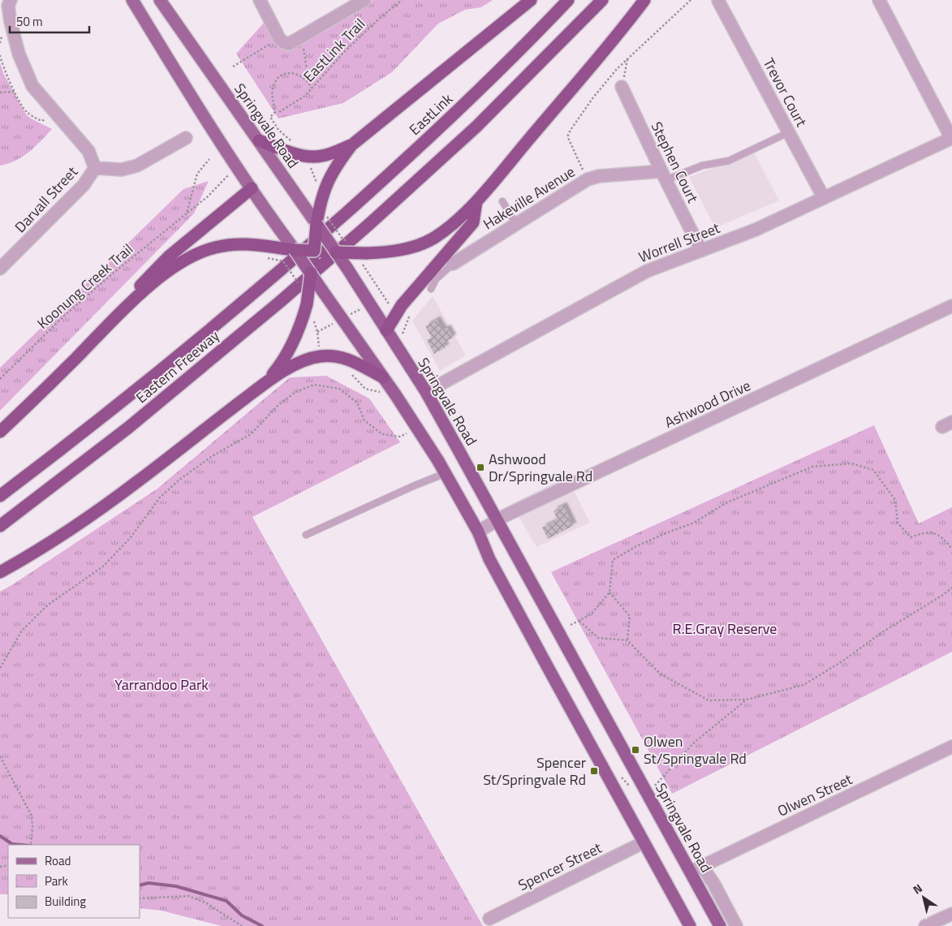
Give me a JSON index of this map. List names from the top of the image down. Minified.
{"streets":{"highway":["EastLink","Springvale Road","Eastern Freeway"],"street":["Trevor Court","Stephen Court","Hakeville Avenue","Darvall Street","Worrell Street","Ashwood Drive","Olwen Street","Spencer Street"],"path":["EastLink Trail","Koonung Creek Trail"]},"crossings":[["Trevor Court","Worrell Street"],["EastLink","Eastern Freeway"],["Springvale Road","Worrell Street"],["Springvale Road","Ashwood Drive"],["Springvale Road","Olwen Street"],["Stephen Court","Hakeville Avenue"],["Stephen Court","Worrell Street"]],"parks":["R.E.Gray Reserve","Yarrandoo Park"],"places":{"transit":["Ashwood Dr/Springvale Rd","Olwen St/Springvale Rd","Spencer St/Springvale Rd"]},"legend":["Road","Park","Building"],"scale_bar":"50 m","north":"top left"}
